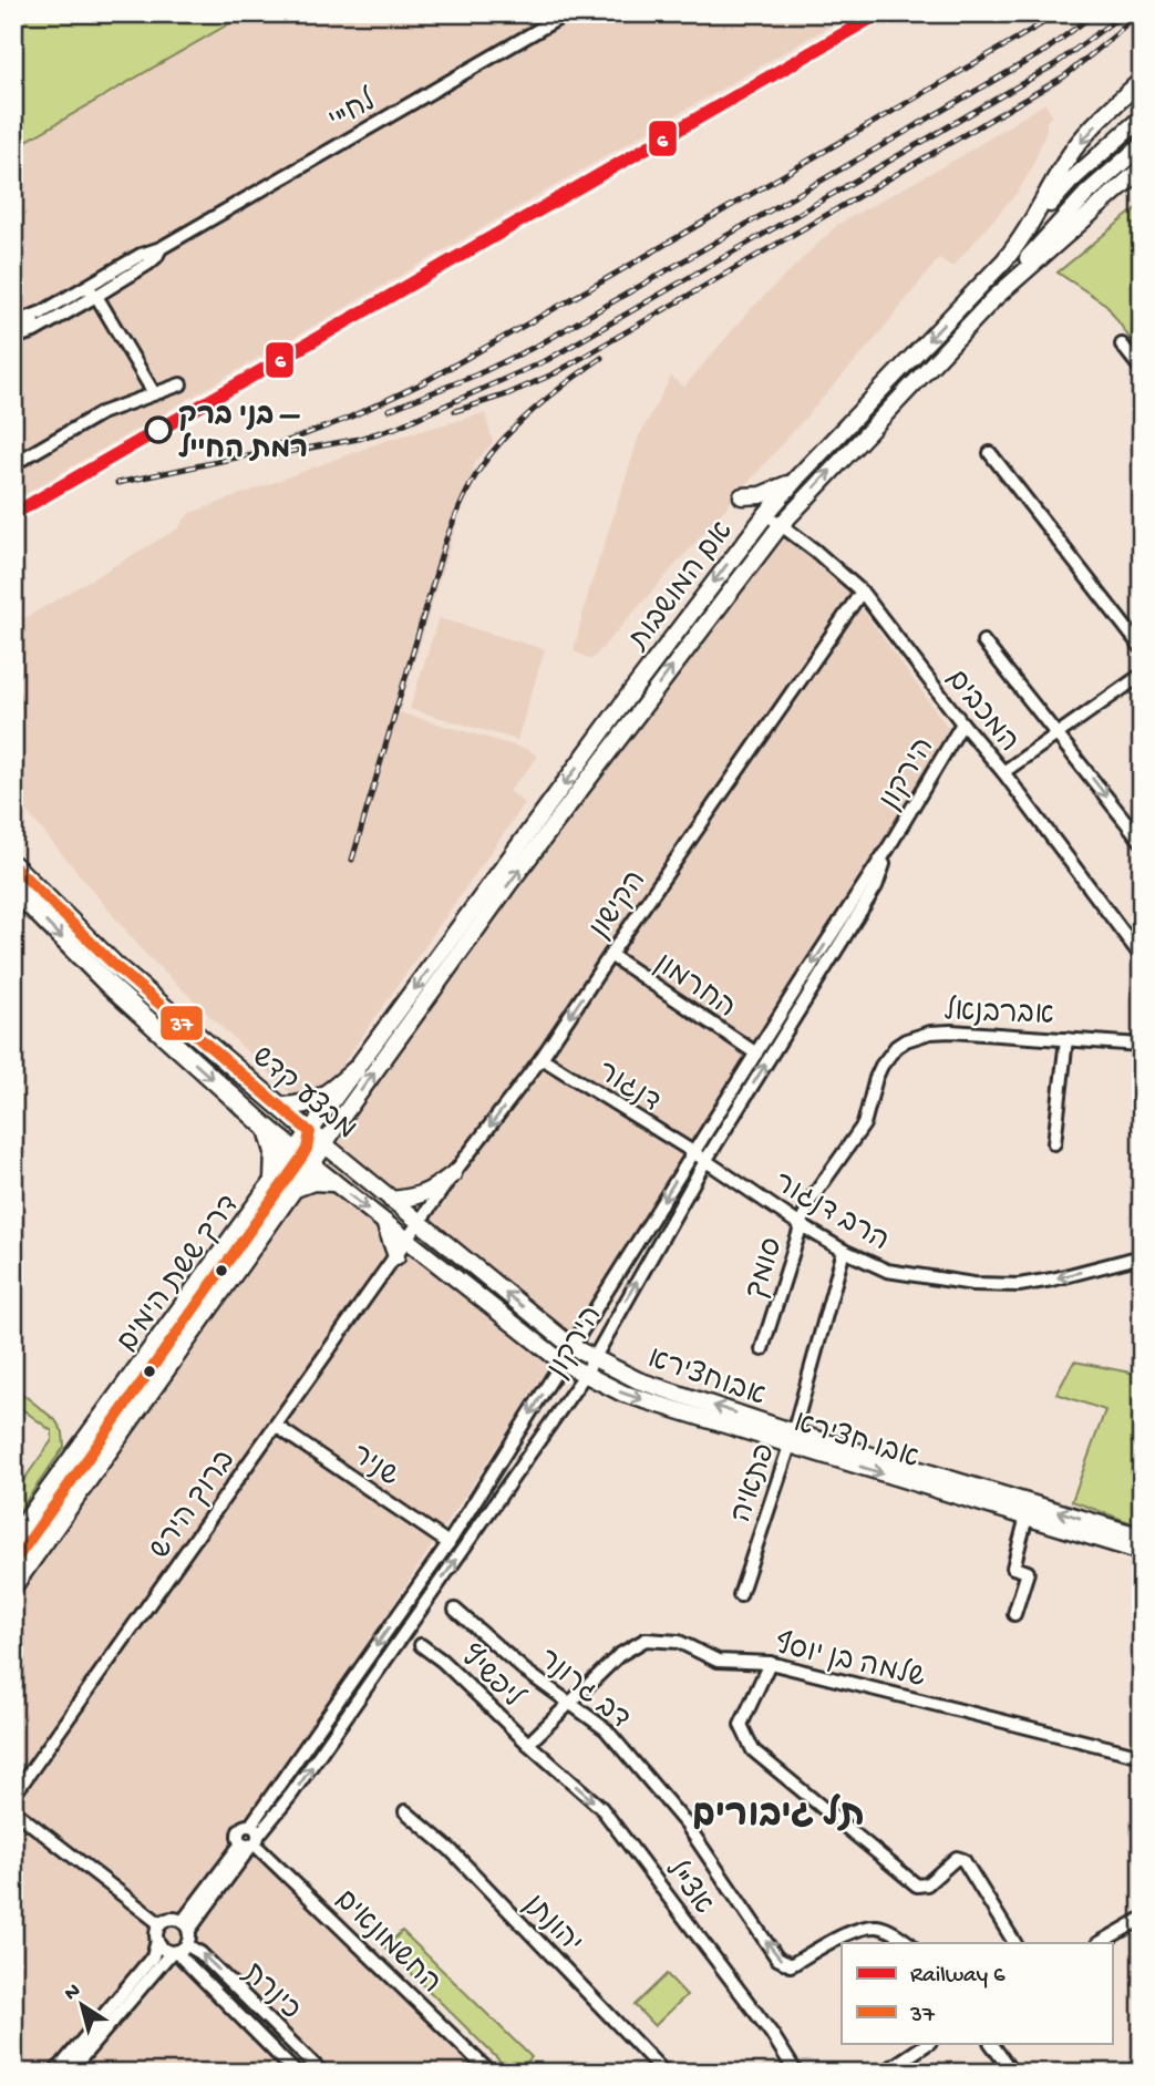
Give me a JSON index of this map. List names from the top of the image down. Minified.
{"streets":{"main road":["אם המושבות","מבצע קדש","דרך ששת הימים","אבוחצירא","אבו חצירא"],"street":["לח\"י","המכבים","הירקון","הקישון","החרמון","אברבנאל","דנגור","הרב דנגור","סומך","שניר","פתאיה","ברוך הירש","שלמה בן יוסף","ליפשיץ","דב גרונר","אצ\"ל","יהונתן","החשמונאים","כינרת"]},"crossings":[["אם המושבות","המכבים"],["אם המושבות","מבצע קדש"],["אם המושבות","דרך ששת הימים"],["המכבים","הירקון"],["המכבים","הקישון"],["הירקון","החרמון"],["הירקון","דנגור"],["הירקון","מבצע קדש"],["הירקון","הרב דנגור"],["הירקון","אבוחצירא"],["הירקון","אבו חצירא"],["הירקון","שניר"],["הירקון","החשמונאים"],["הירקון","כינרת"],["הקישון","החרמון"],["הקישון","דנגור"],["הקישון","מבצע קדש"],["הקישון","ברוך הירש"],["אברבנאל","סומך"],["דנגור","הרב דנגור"],["מבצע קדש","דרך ששת הימים"],["מבצע קדש","אבוחצירא"],["מבצע קדש","אבו חצירא"],["מבצע קדש","ברוך הירש"],["הרב דנגור","סומך"],["הרב דנגור","פתאיה"],["אבוחצירא","אבו חצירא"],["אבוחצירא","פתאיה"],["אבו חצירא","פתאיה"],["שניר","ברוך הירש"],["שלמה בן יוסף","ליפשיץ"],["שלמה בן יוסף","דב גרונר"],["שלמה בן יוסף","אצ\"ל"],["ליפשיץ","אצ\"ל"]],"one_way":["הרב דנגור","אבוחצירא","אבו חצירא","דב גרונר","אצ\"ל"],"districts":["תל גיבורים"],"places":["בני ברק – רמת החייל"],"lines":["rail line 6","transit line 37"],"legend":["Railway 6","37"],"north":"top left"}
